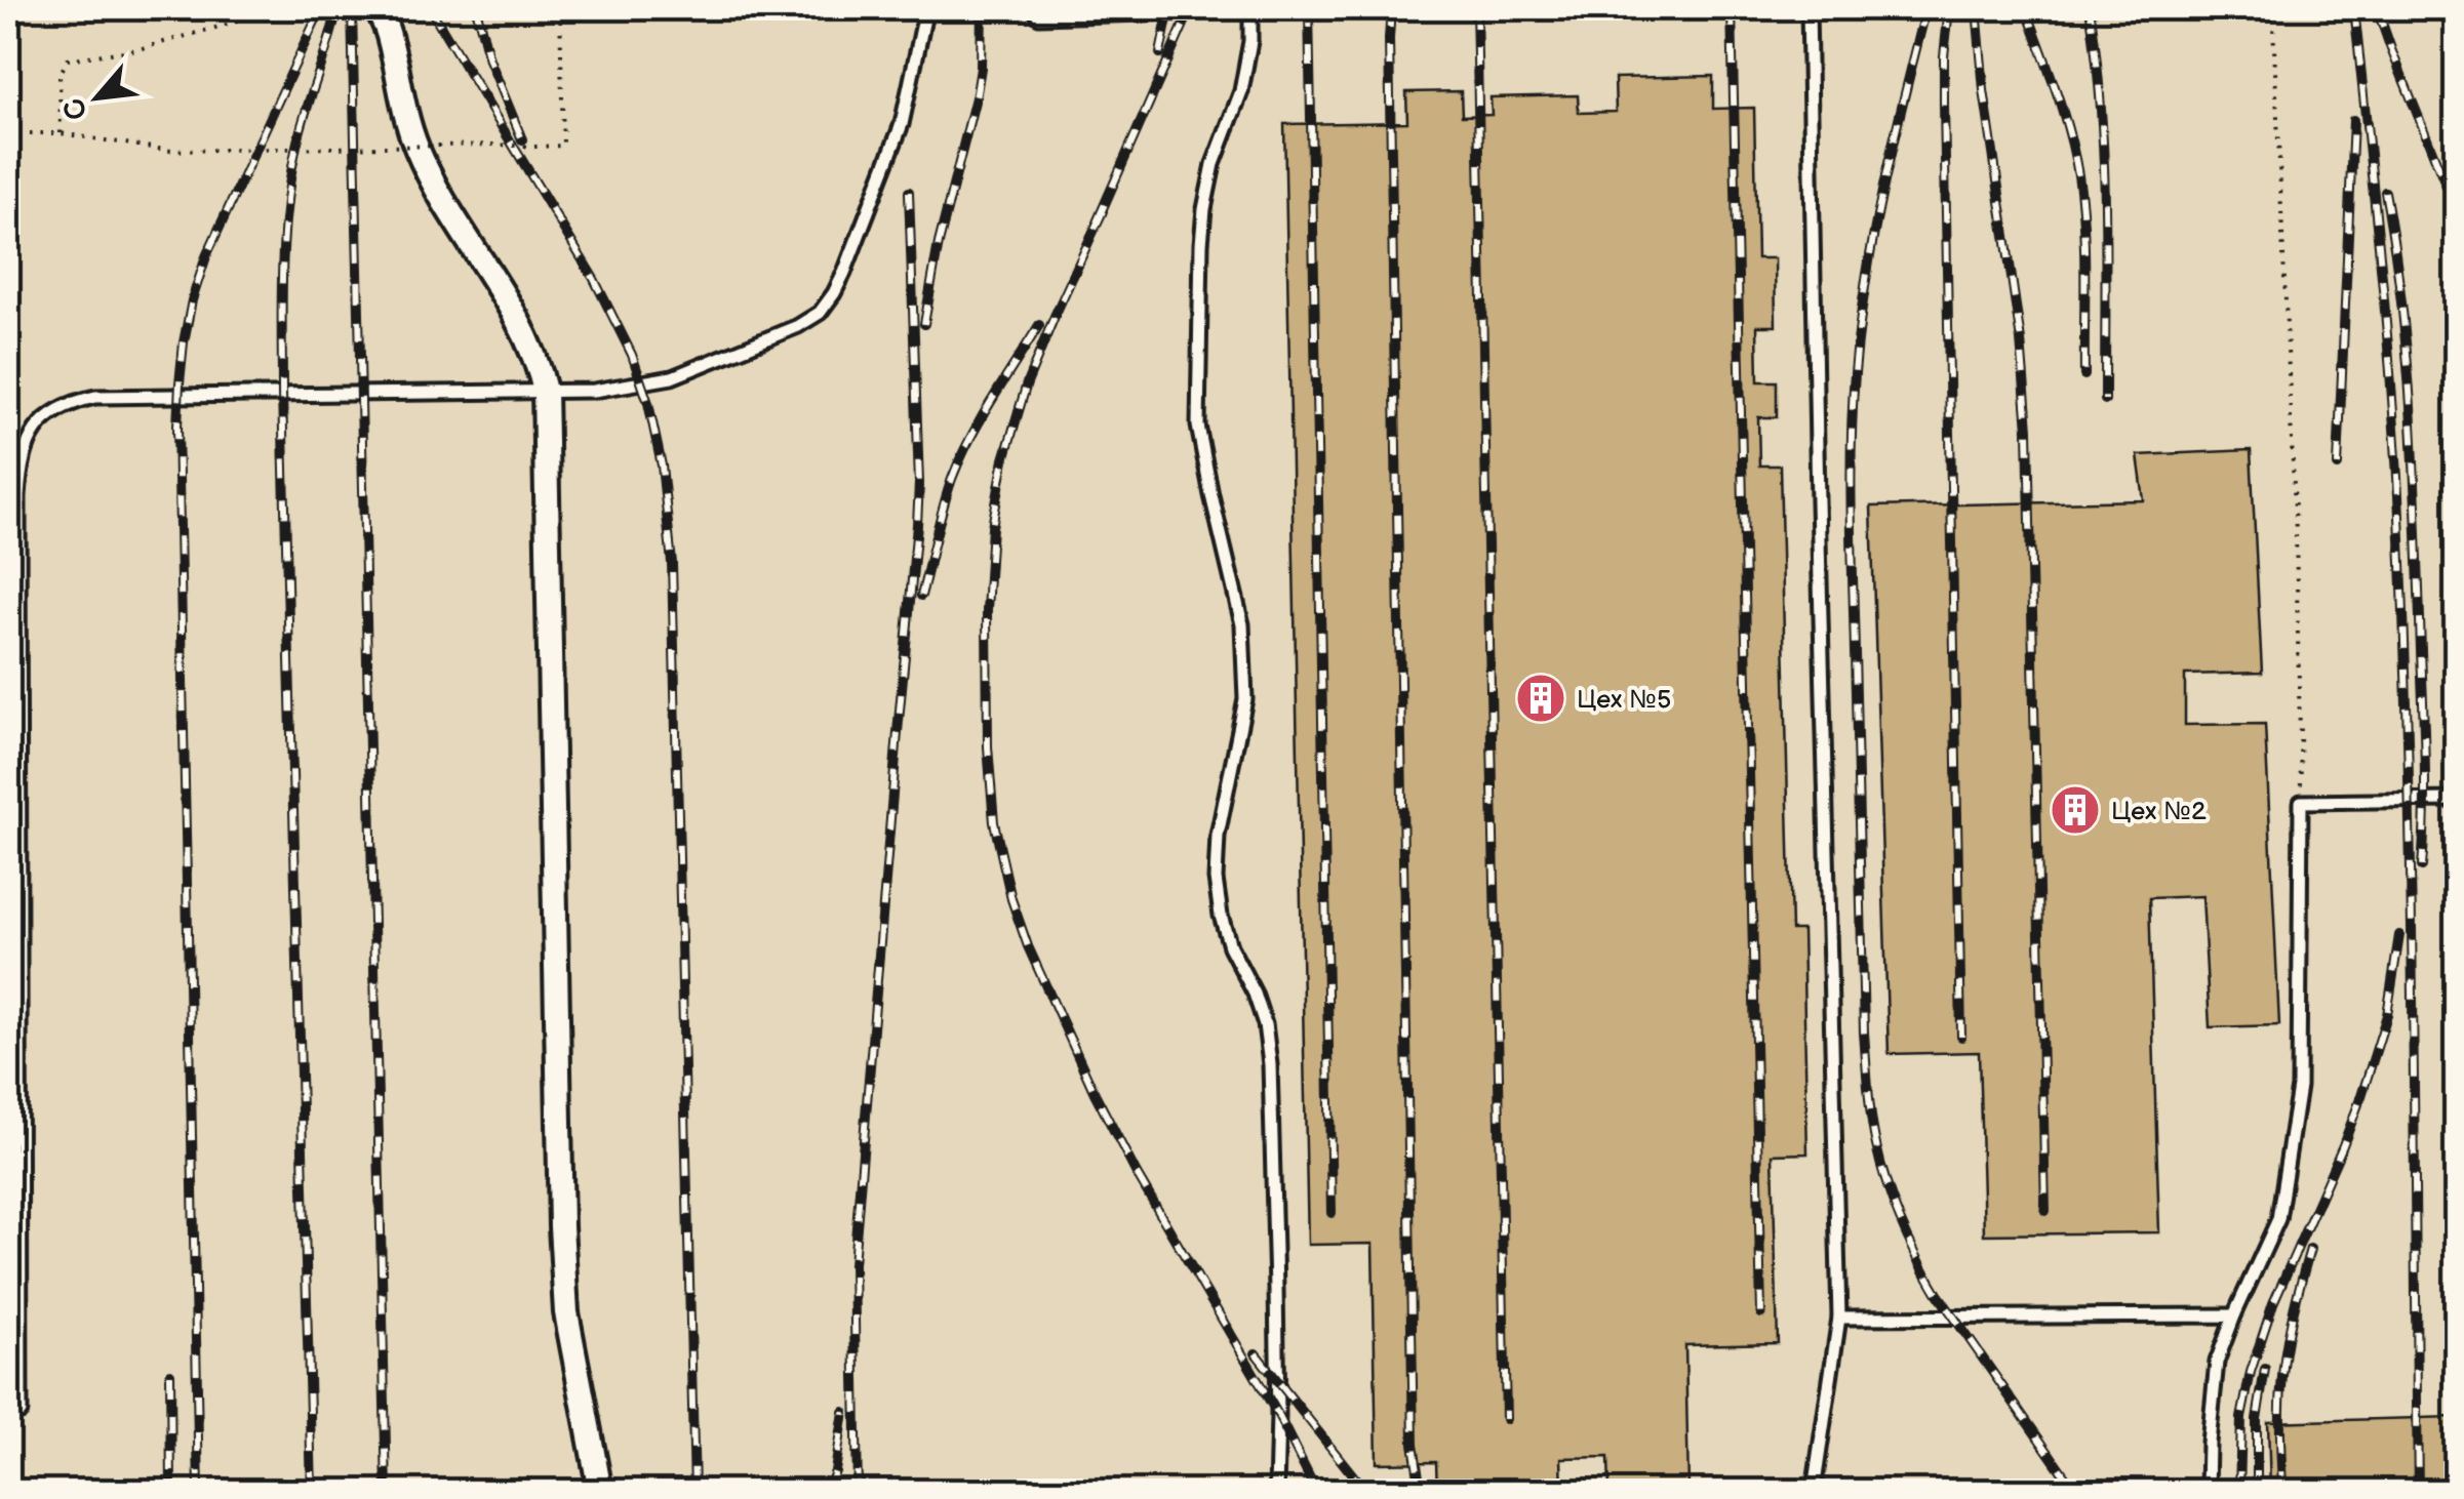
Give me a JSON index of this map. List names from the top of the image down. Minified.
{"places":{"building":["Цех №5","Цех №2"]},"north":"bottom left"}
